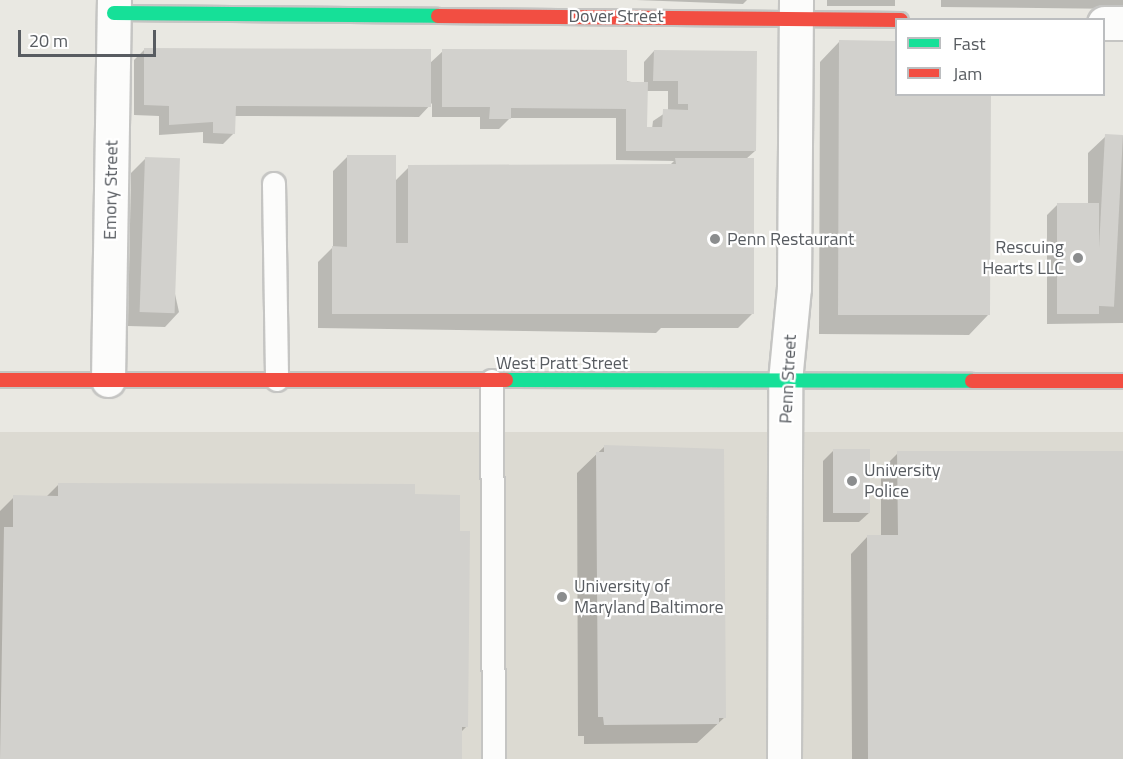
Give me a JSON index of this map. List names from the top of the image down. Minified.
{"streets":{"main road":["Dover Street","West Pratt Street"],"street":["Emory Street","Penn Street"]},"crossings":[["Dover Street","Emory Street"],["Dover Street","Penn Street"],["Emory Street","West Pratt Street"],["West Pratt Street","Penn Street"]],"places":["Penn Restaurant","Rescuing Hearts LLC","University Police","University of Maryland Baltimore"],"legend":["Fast","Jam"],"scale_bar":"20 m"}
